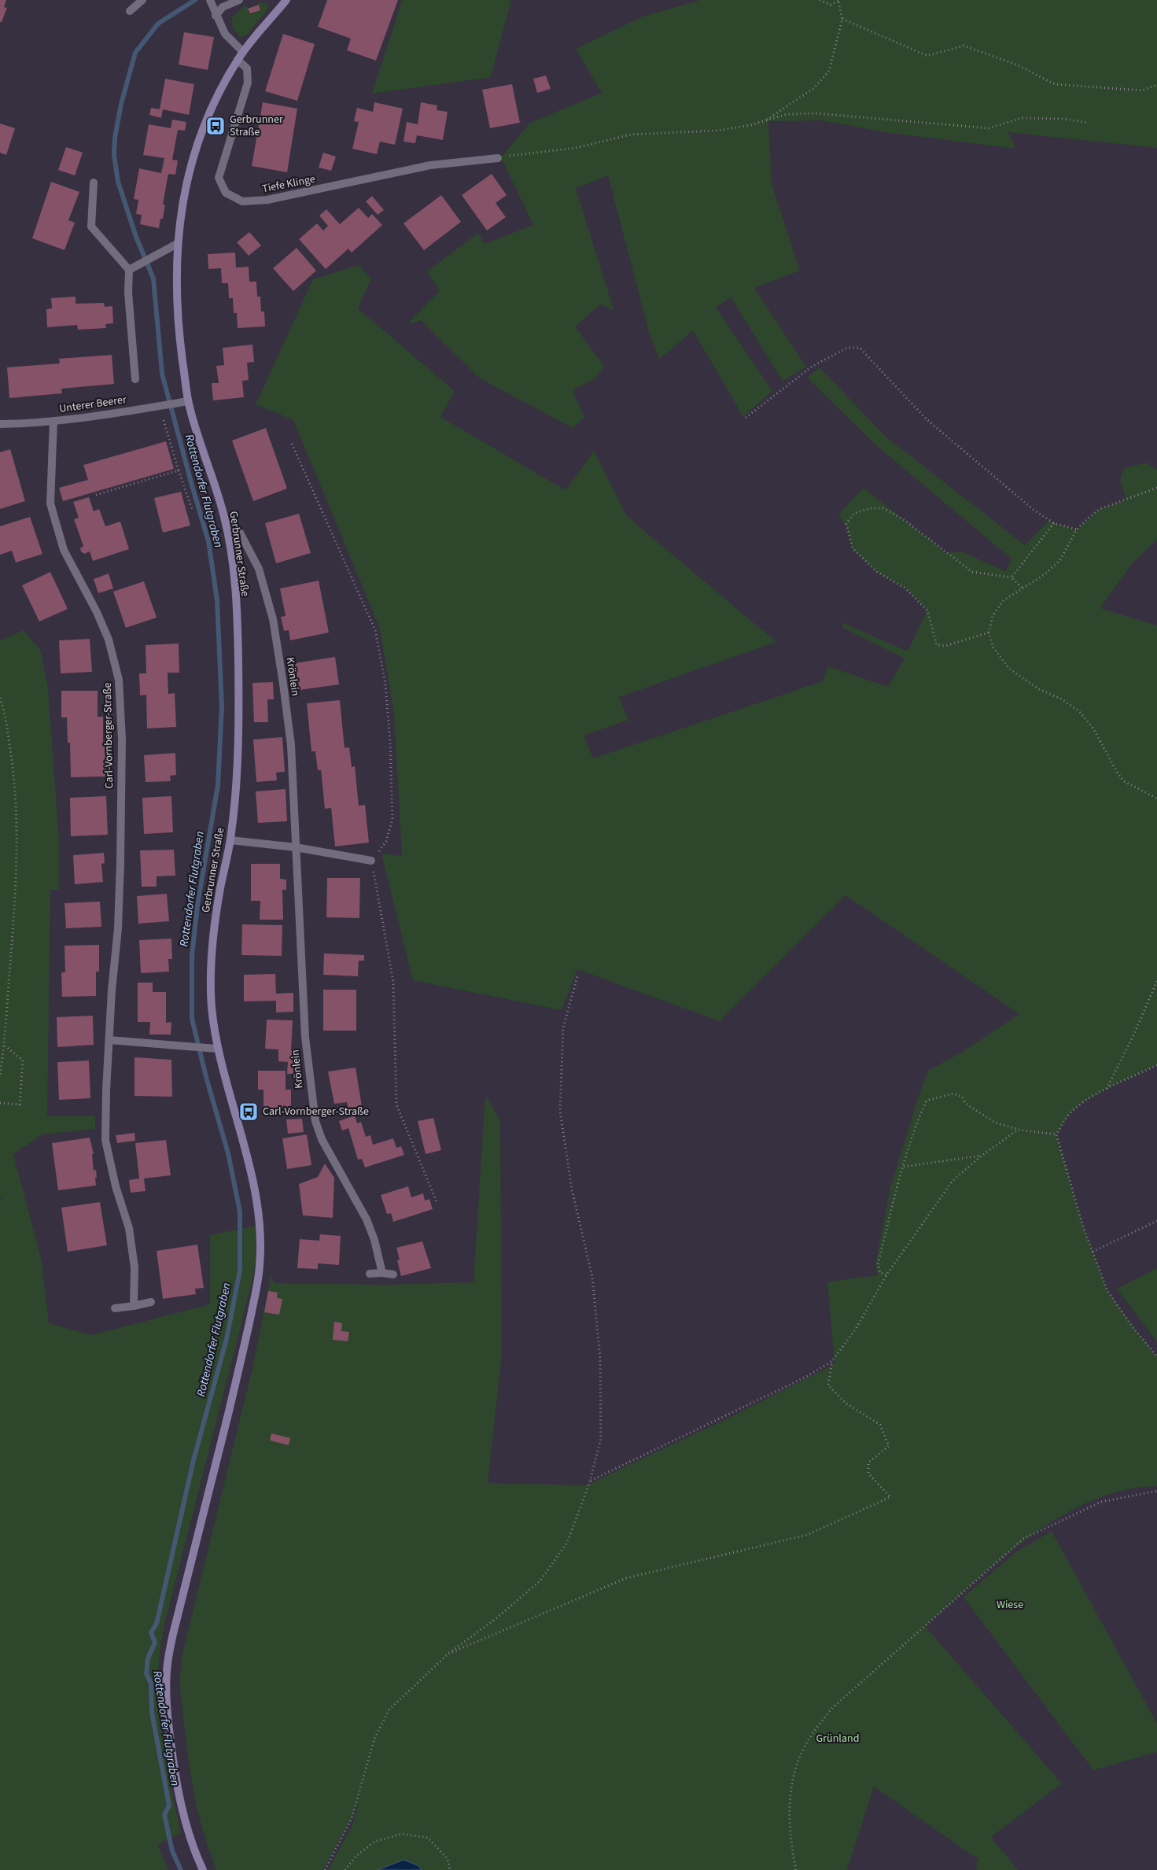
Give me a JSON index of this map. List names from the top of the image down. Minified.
{"streets":{"street":["Tiefe Klinge","Unterer Beerer","Gerbrunner Straße","Krönlein","Carl-Vornberger-Straße"]},"crossings":[["Tiefe Klinge","Gerbrunner Straße"],["Unterer Beerer","Gerbrunner Straße"],["Unterer Beerer","Carl-Vornberger-Straße"],["Gerbrunner Straße","Krönlein"]],"water":["Rottendorfer Flutgraben"],"parks":["Wiese","Grünland"],"places":{"bus stop":["Gerbrunner Straße","Carl-Vornberger-Straße"]}}
